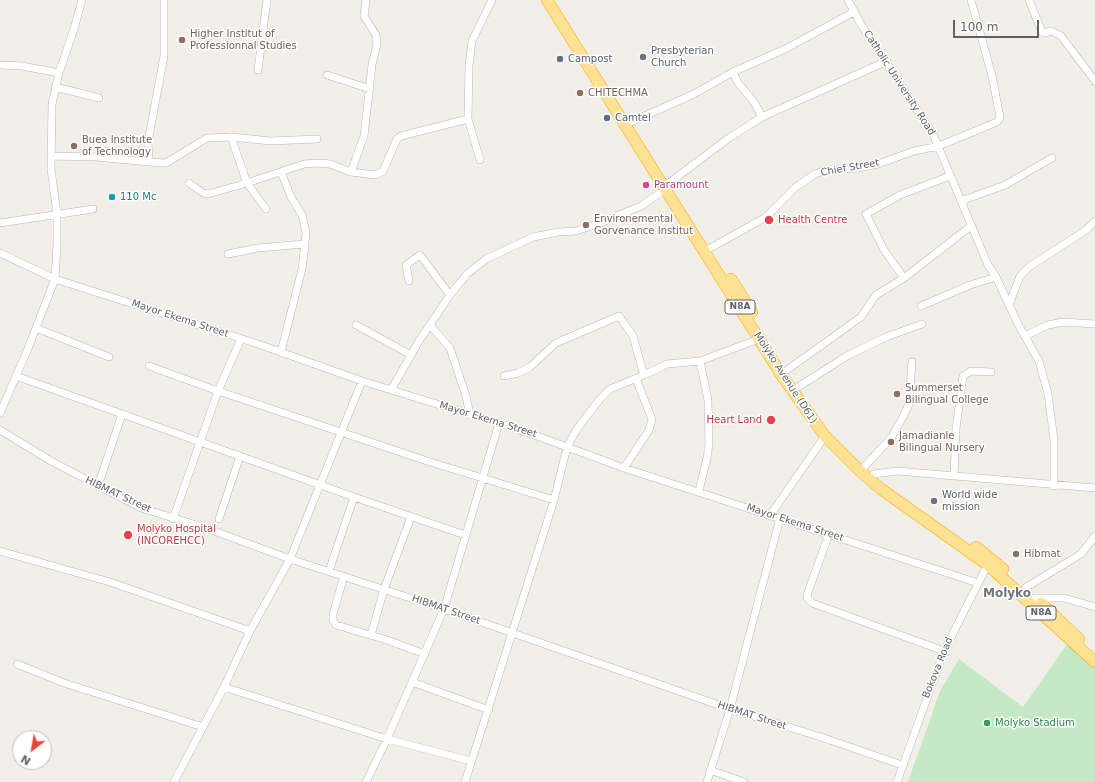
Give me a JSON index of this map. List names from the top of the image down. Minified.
{"streets":{"highway":["N8A","Molyko Avenue (D61)"],"street":["Catholic University Road","Chief Street","Mayor Ekema Street","HIBMAT Street","Bokova Road"]},"crossings":[["Catholic University Road","Chief Street"],["Chief Street","Molyko Avenue (D61)"],["N8A","Molyko Avenue (D61)"],["N8A","Bokova Road"],["Mayor Ekema Street","Bokova Road"],["Molyko Avenue (D61)","Bokova Road"],["HIBMAT Street","Bokova Road"]],"districts":["Molyko"],"places":["Higher Institut of Professionnal Studies","Presbyterian Church","Campost","CHITECHMA","Camtel","Buea Institute of Technology","Paramount","110 Mc","Health Centre","Environemental Gorvenance Institut","Summerset Bilingual College","Heart Land","Jamadianle Bilingual Nursery","World wide mission","Molyko Hospital (INCOREHCC)","Hibmat","Molyko Stadium"],"scale_bar":"100 m","north":"bottom left"}
